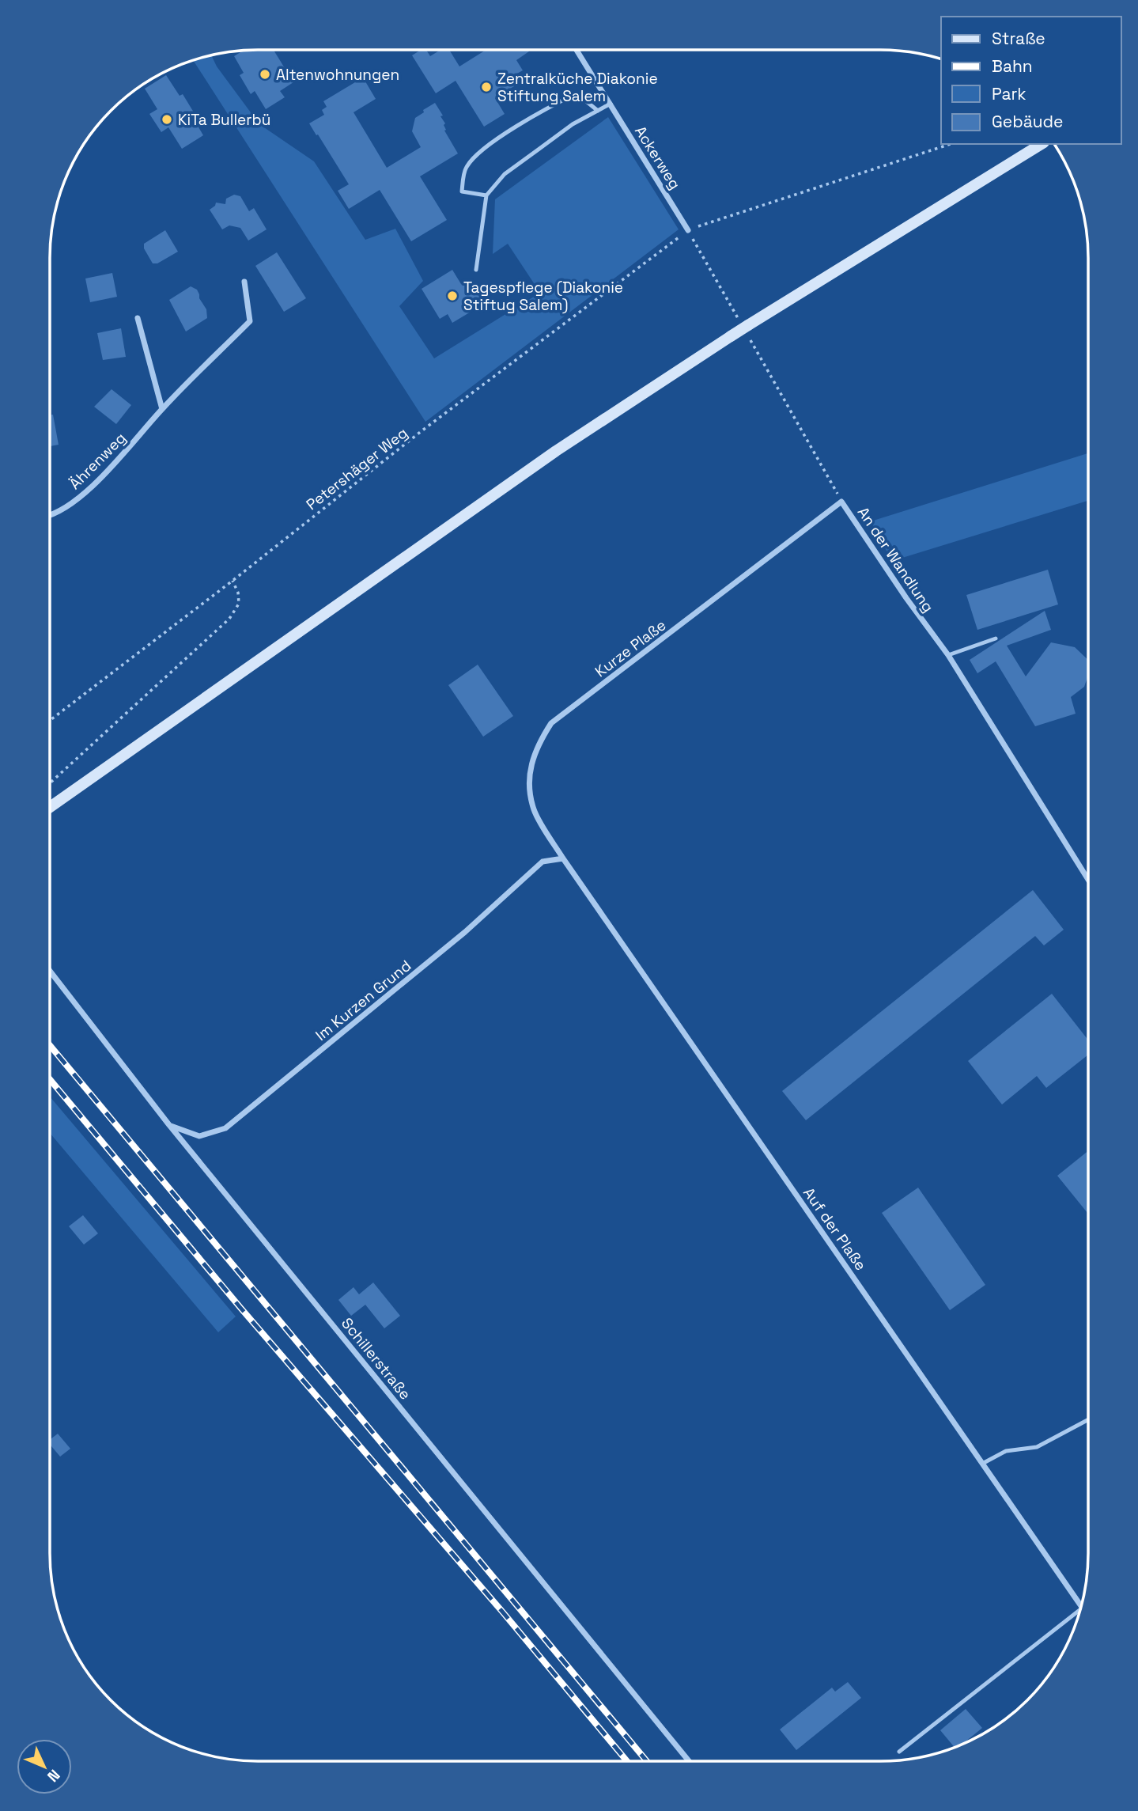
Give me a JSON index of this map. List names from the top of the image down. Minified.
{"streets":{"street":["Ackerweg","Ährenweg","An der Wandlung","Kurze Plaße","Im Kurzen Grund","Auf der Plaße","Schillerstraße"],"path":["Petershäger Weg"]},"crossings":[["Ackerweg","Petershäger Weg"],["Ackerweg","An der Wandlung"],["Petershäger Weg","An der Wandlung"],["An der Wandlung","Kurze Plaße"],["Kurze Plaße","Im Kurzen Grund"],["Kurze Plaße","Auf der Plaße"],["Im Kurzen Grund","Auf der Plaße"],["Im Kurzen Grund","Schillerstraße"]],"places":["Altenwohnungen","Zentralküche Diakonie Stiftung Salem","KiTa Bullerbü","Tagespflege (Diakonie Stiftug Salem)"],"legend":["Straße","Bahn","Park","Gebäude"],"north":"bottom right"}
